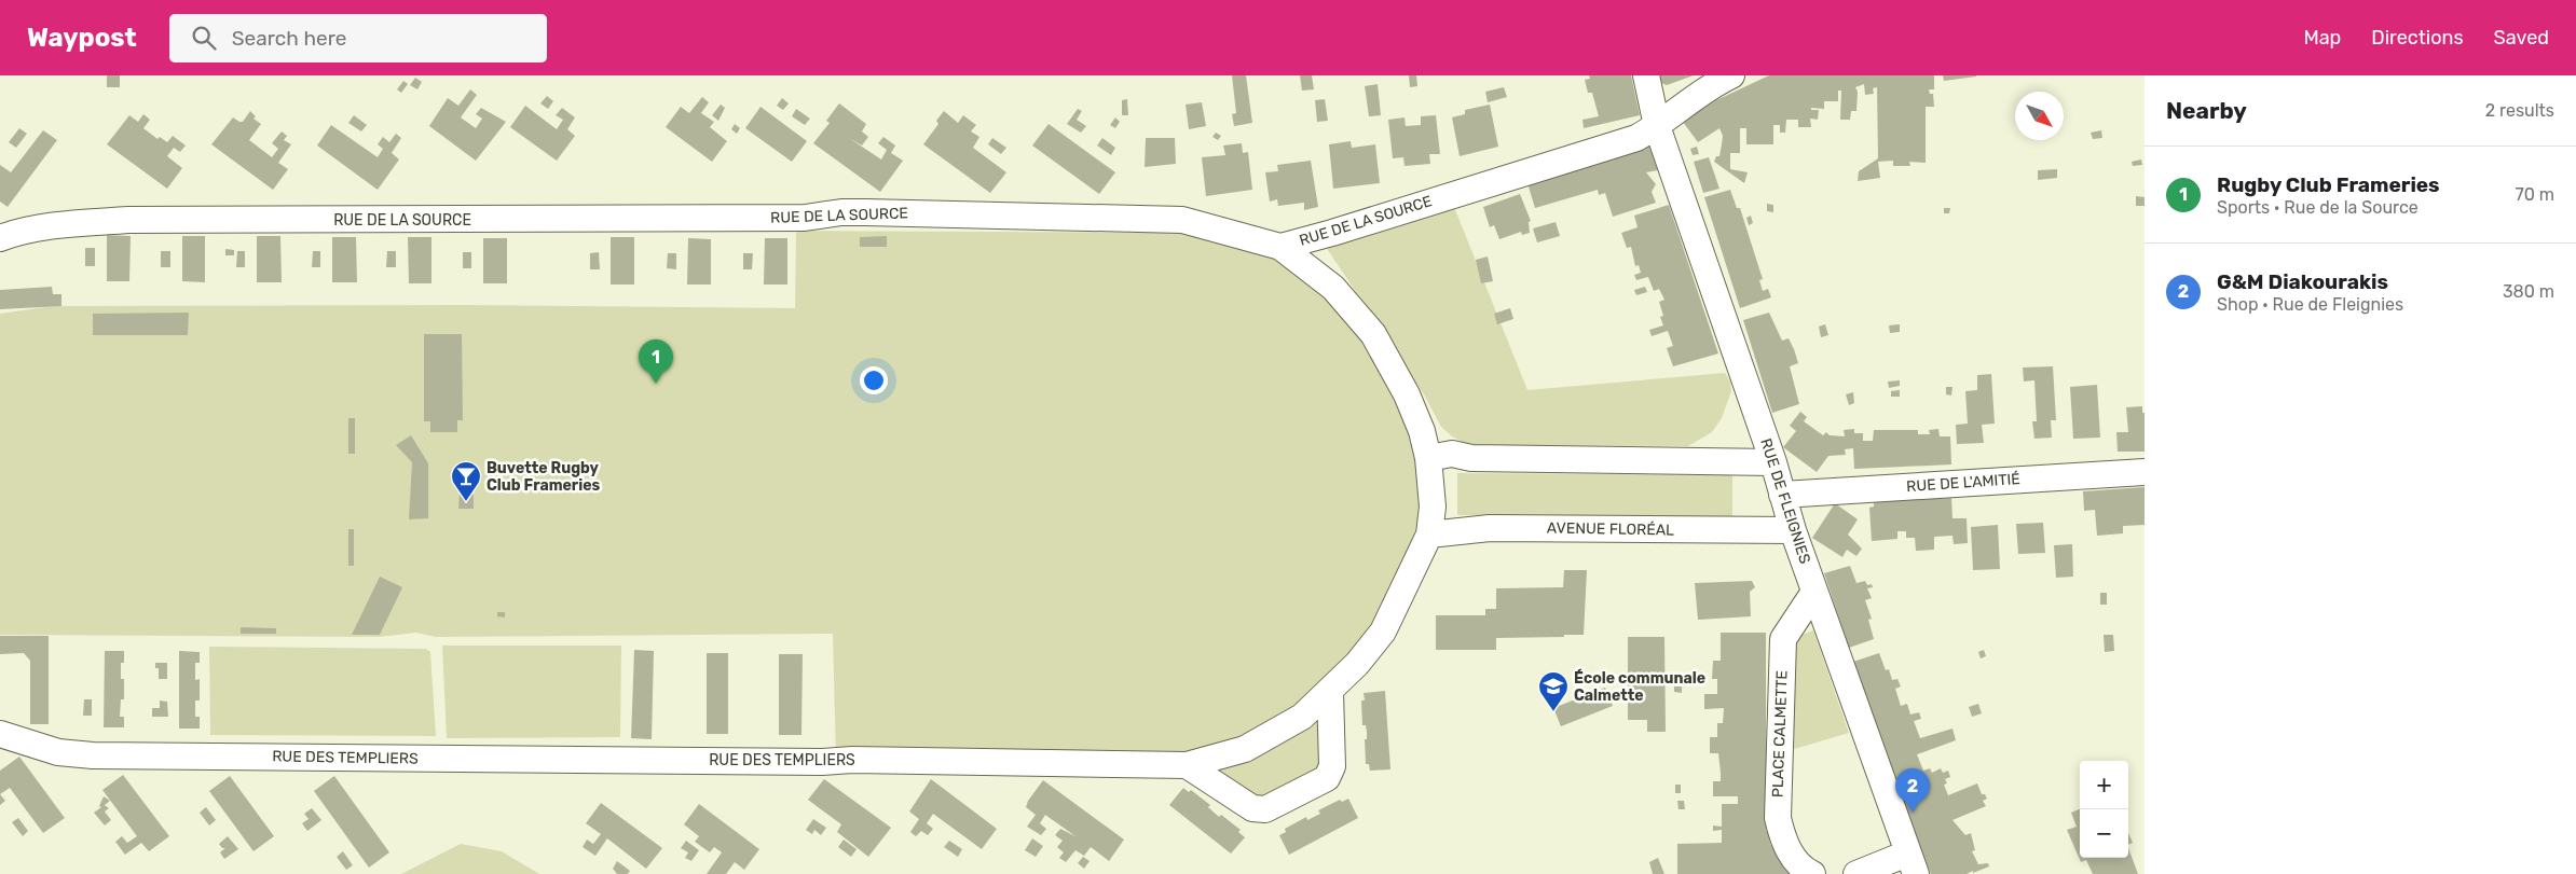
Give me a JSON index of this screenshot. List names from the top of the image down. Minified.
{"streets":{"street":["RUE DE LA SOURCE","RUE DE L'AMITIÉ","RUE DE FLEIGNIES","AVENUE FLORÉAL","PLACE CALMETTE","RUE DES TEMPLIERS"]},"crossings":[["RUE DE LA SOURCE","RUE DE FLEIGNIES"],["RUE DE LA SOURCE","RUE DES TEMPLIERS"],["RUE DE L'AMITIÉ","RUE DE FLEIGNIES"],["RUE DE FLEIGNIES","AVENUE FLORÉAL"],["RUE DE FLEIGNIES","PLACE CALMETTE"],["AVENUE FLORÉAL","RUE DES TEMPLIERS"]],"places":{"bar":["Buvette Rugby Club Frameries"],"school or university":["École communale Calmette"]},"north":"bottom right","page":{"header":"Waypost","search":"Search here","nav":["Map","Directions","Saved"],"heading":["Nearby","2 results"],"list":[{"mark":"1","name":"Rugby Club Frameries","note":"Sports · Rue de la Source","value":"70 m"},{"mark":"2","name":"G&M Diakourakis","note":"Shop · Rue de Fleignies","value":"380 m"}],"pins":["1","2"],"map_buttons":["+","−"]}}
